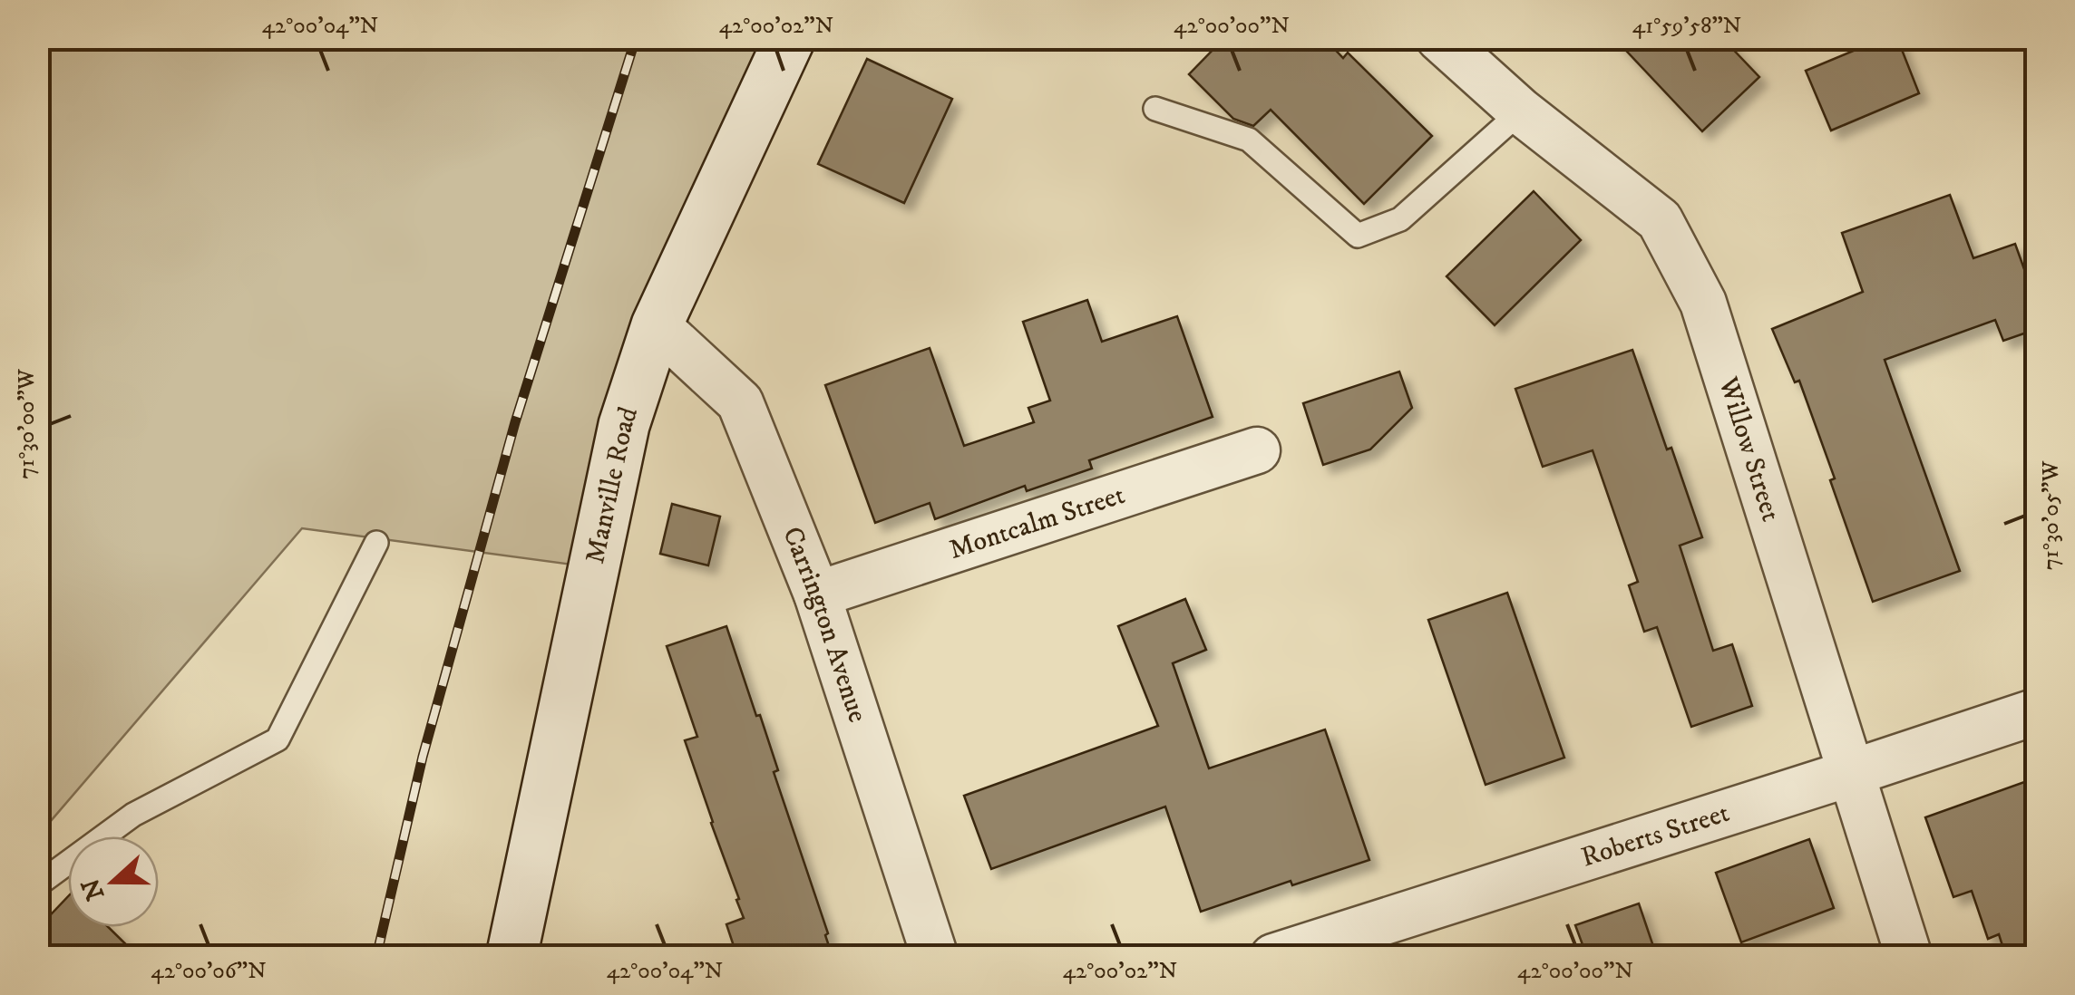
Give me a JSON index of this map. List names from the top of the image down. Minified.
{"streets":{"main road":["Manville Road"],"street":["Willow Street","Montcalm Street","Carrington Avenue","Roberts Street"]},"crossings":[["Willow Street","Roberts Street"],["Manville Road","Carrington Avenue"],["Montcalm Street","Carrington Avenue"]],"north":"left","coordinates":["42°00'04\"N","42°00'02\"N","42°00'00\"N","41°59'58\"N","71°30'00\"W","71°30'05\"W","42°00'06\"N"]}
